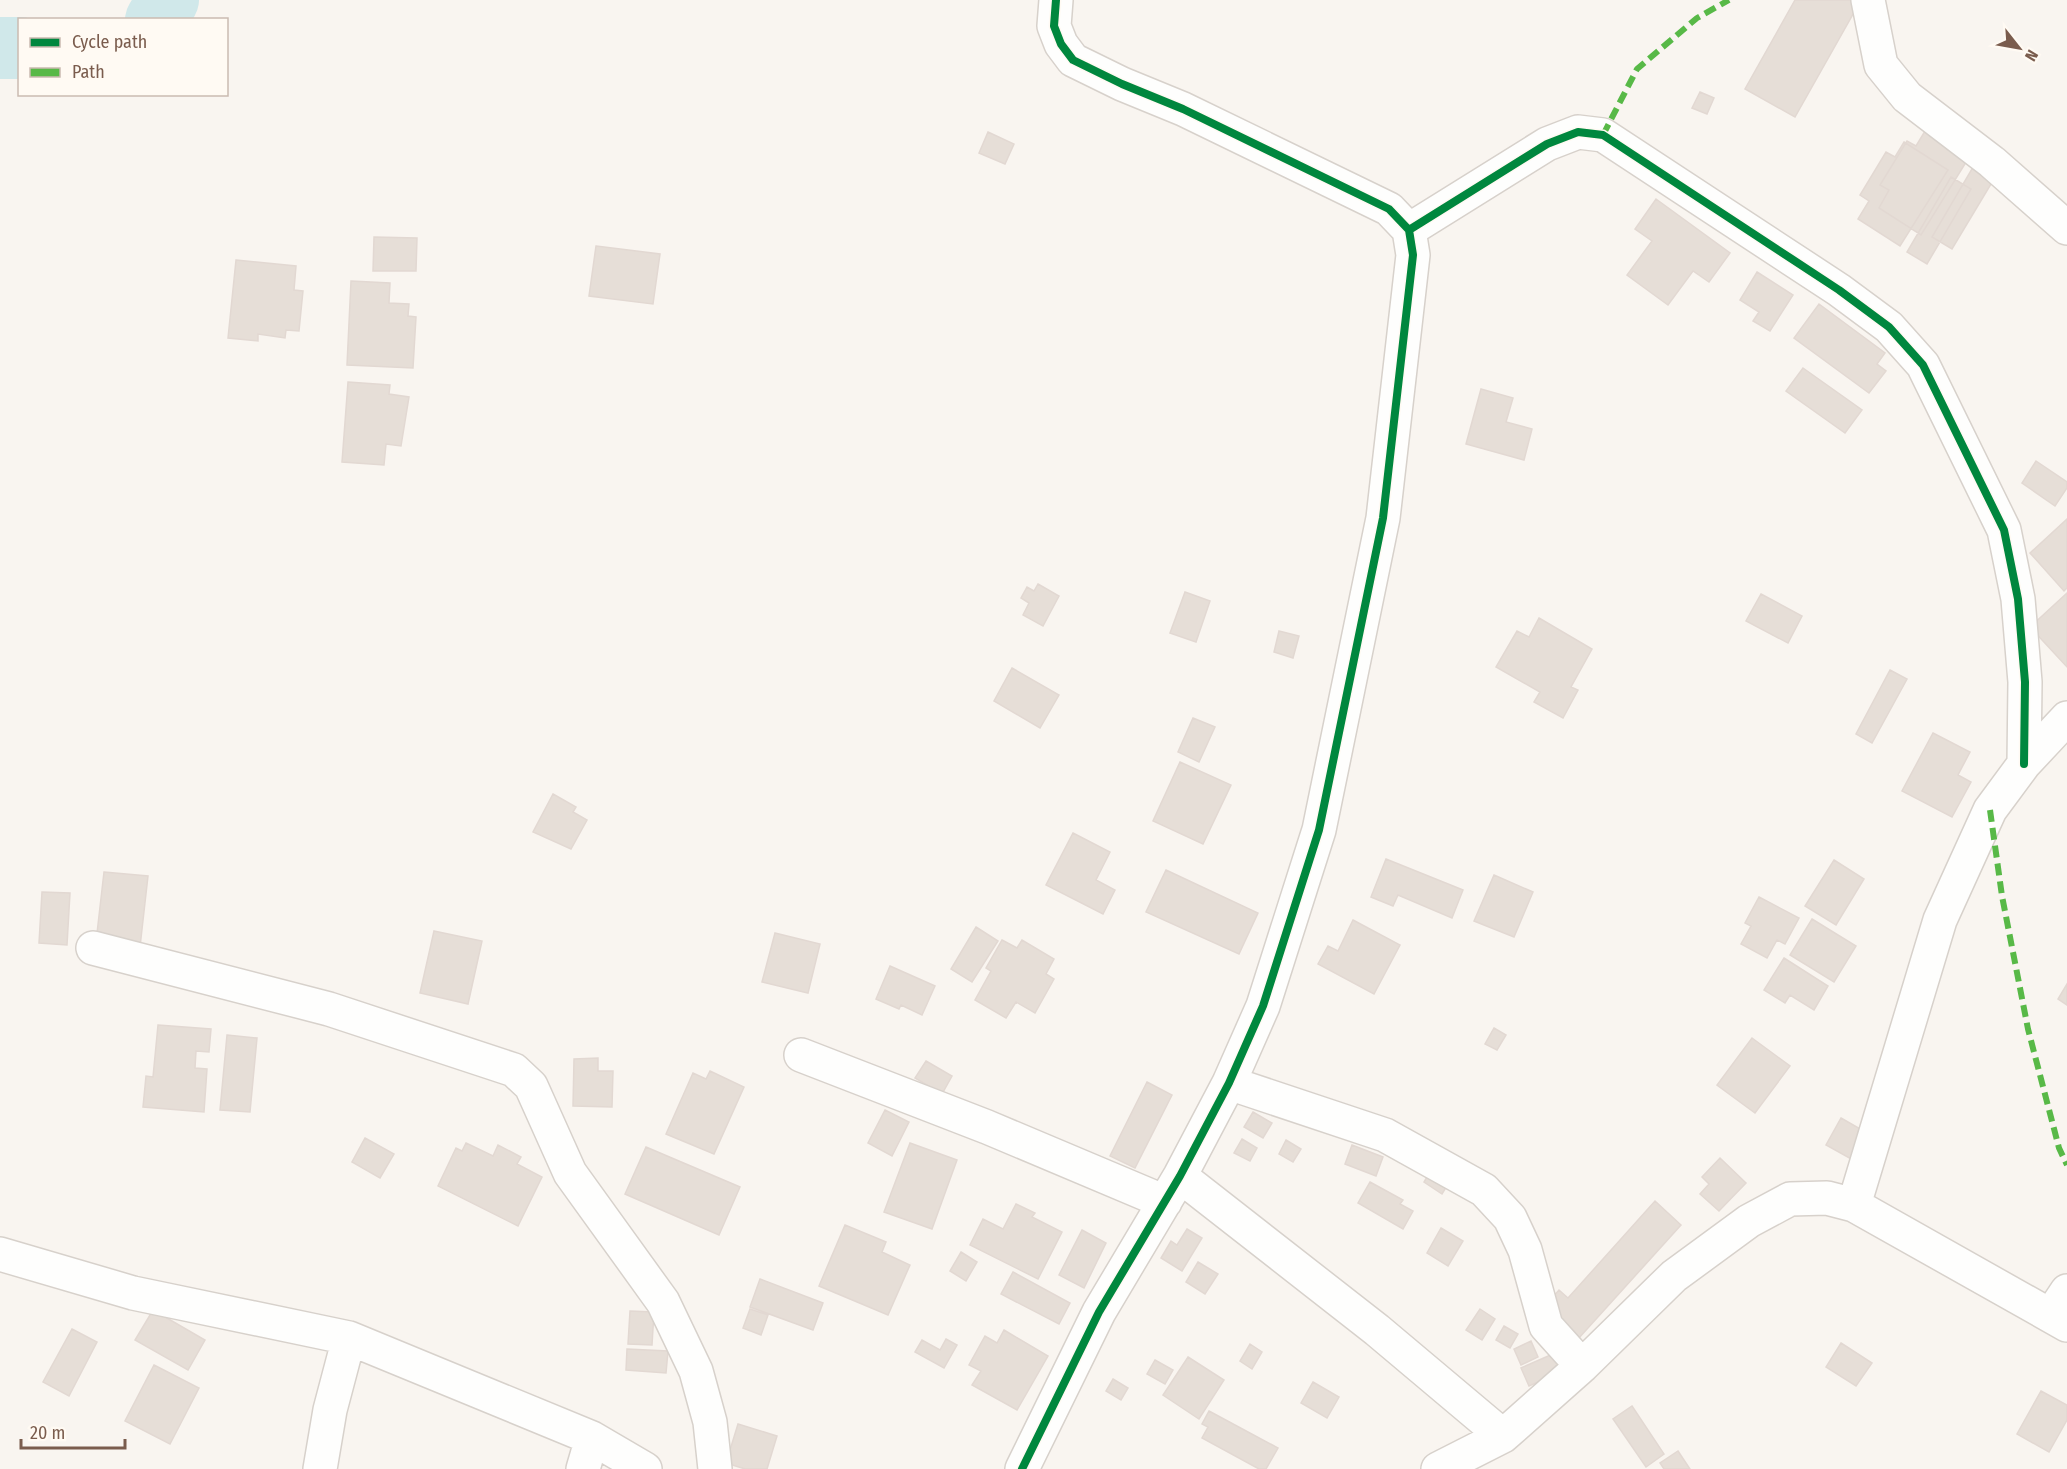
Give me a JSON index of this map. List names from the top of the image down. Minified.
{"legend":["Cycle path","Path"],"scale_bar":"20 m","north":"bottom right"}
